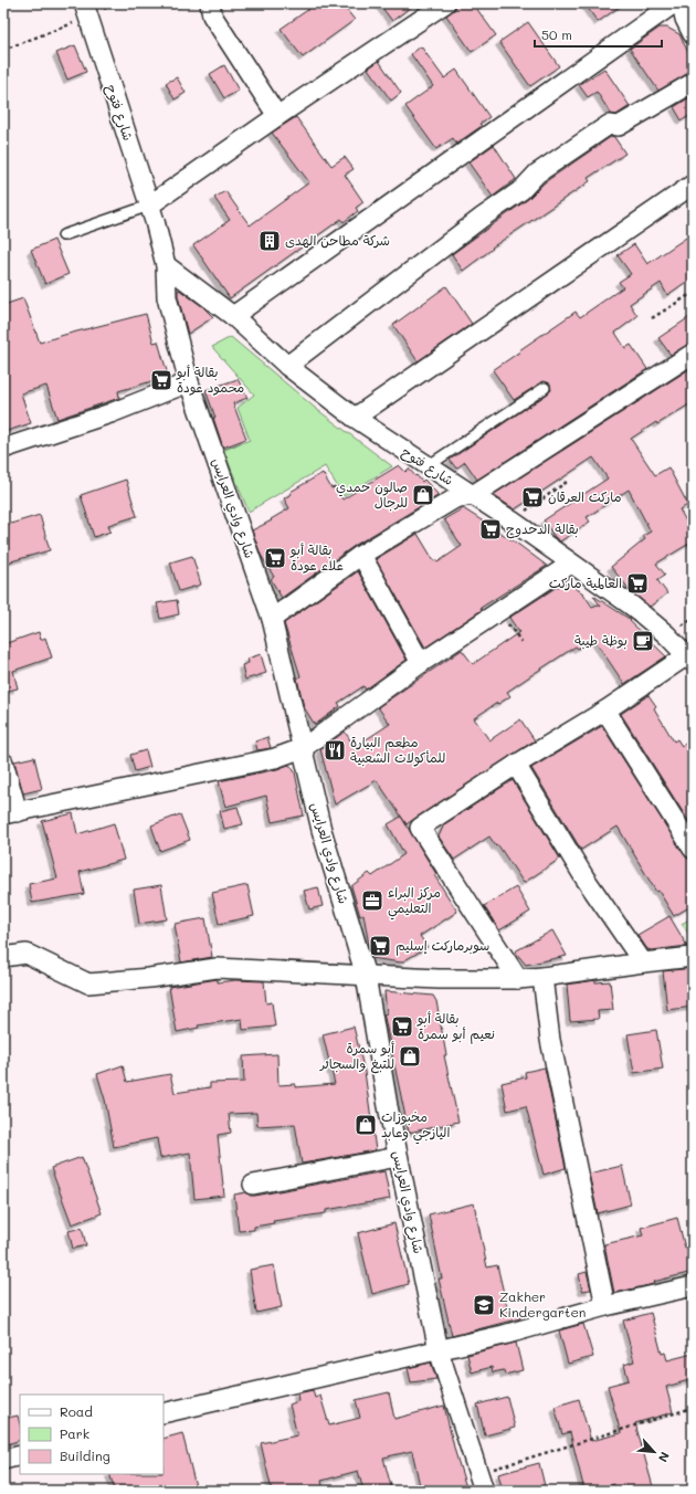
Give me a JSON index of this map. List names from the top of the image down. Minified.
{"streets":{"street":["شارع فتوح","شارع وادي العرايس"]},"crossings":[["شارع فتوح","شارع وادي العرايس"]],"places":{"building":["شركة مطاحن الهدى"],"supermarket":["بقالة أبو محمود عودة","ماركت العرقان","بقالة الدحدوح","بقالة أبو علاء عودة","العالمية ماركت","سوبرماركت إسليم","بقالة أبو نعيم أبو سمرة"],"shop":["صالون حمدي للرجال","أبو سمرة للتبغ والسجائر","مخبوزات اليازجي وعابد"],"cafe":["بوظة طيبة"],"restaurant":["مطعم البيارة للمأكولات الشعبية"],"office":["مركز البراء التعليمي"],"school or university":["Zakher Kindergarten"]},"legend":["Road","Park","Building"],"scale_bar":"50 m","north":"bottom right"}
